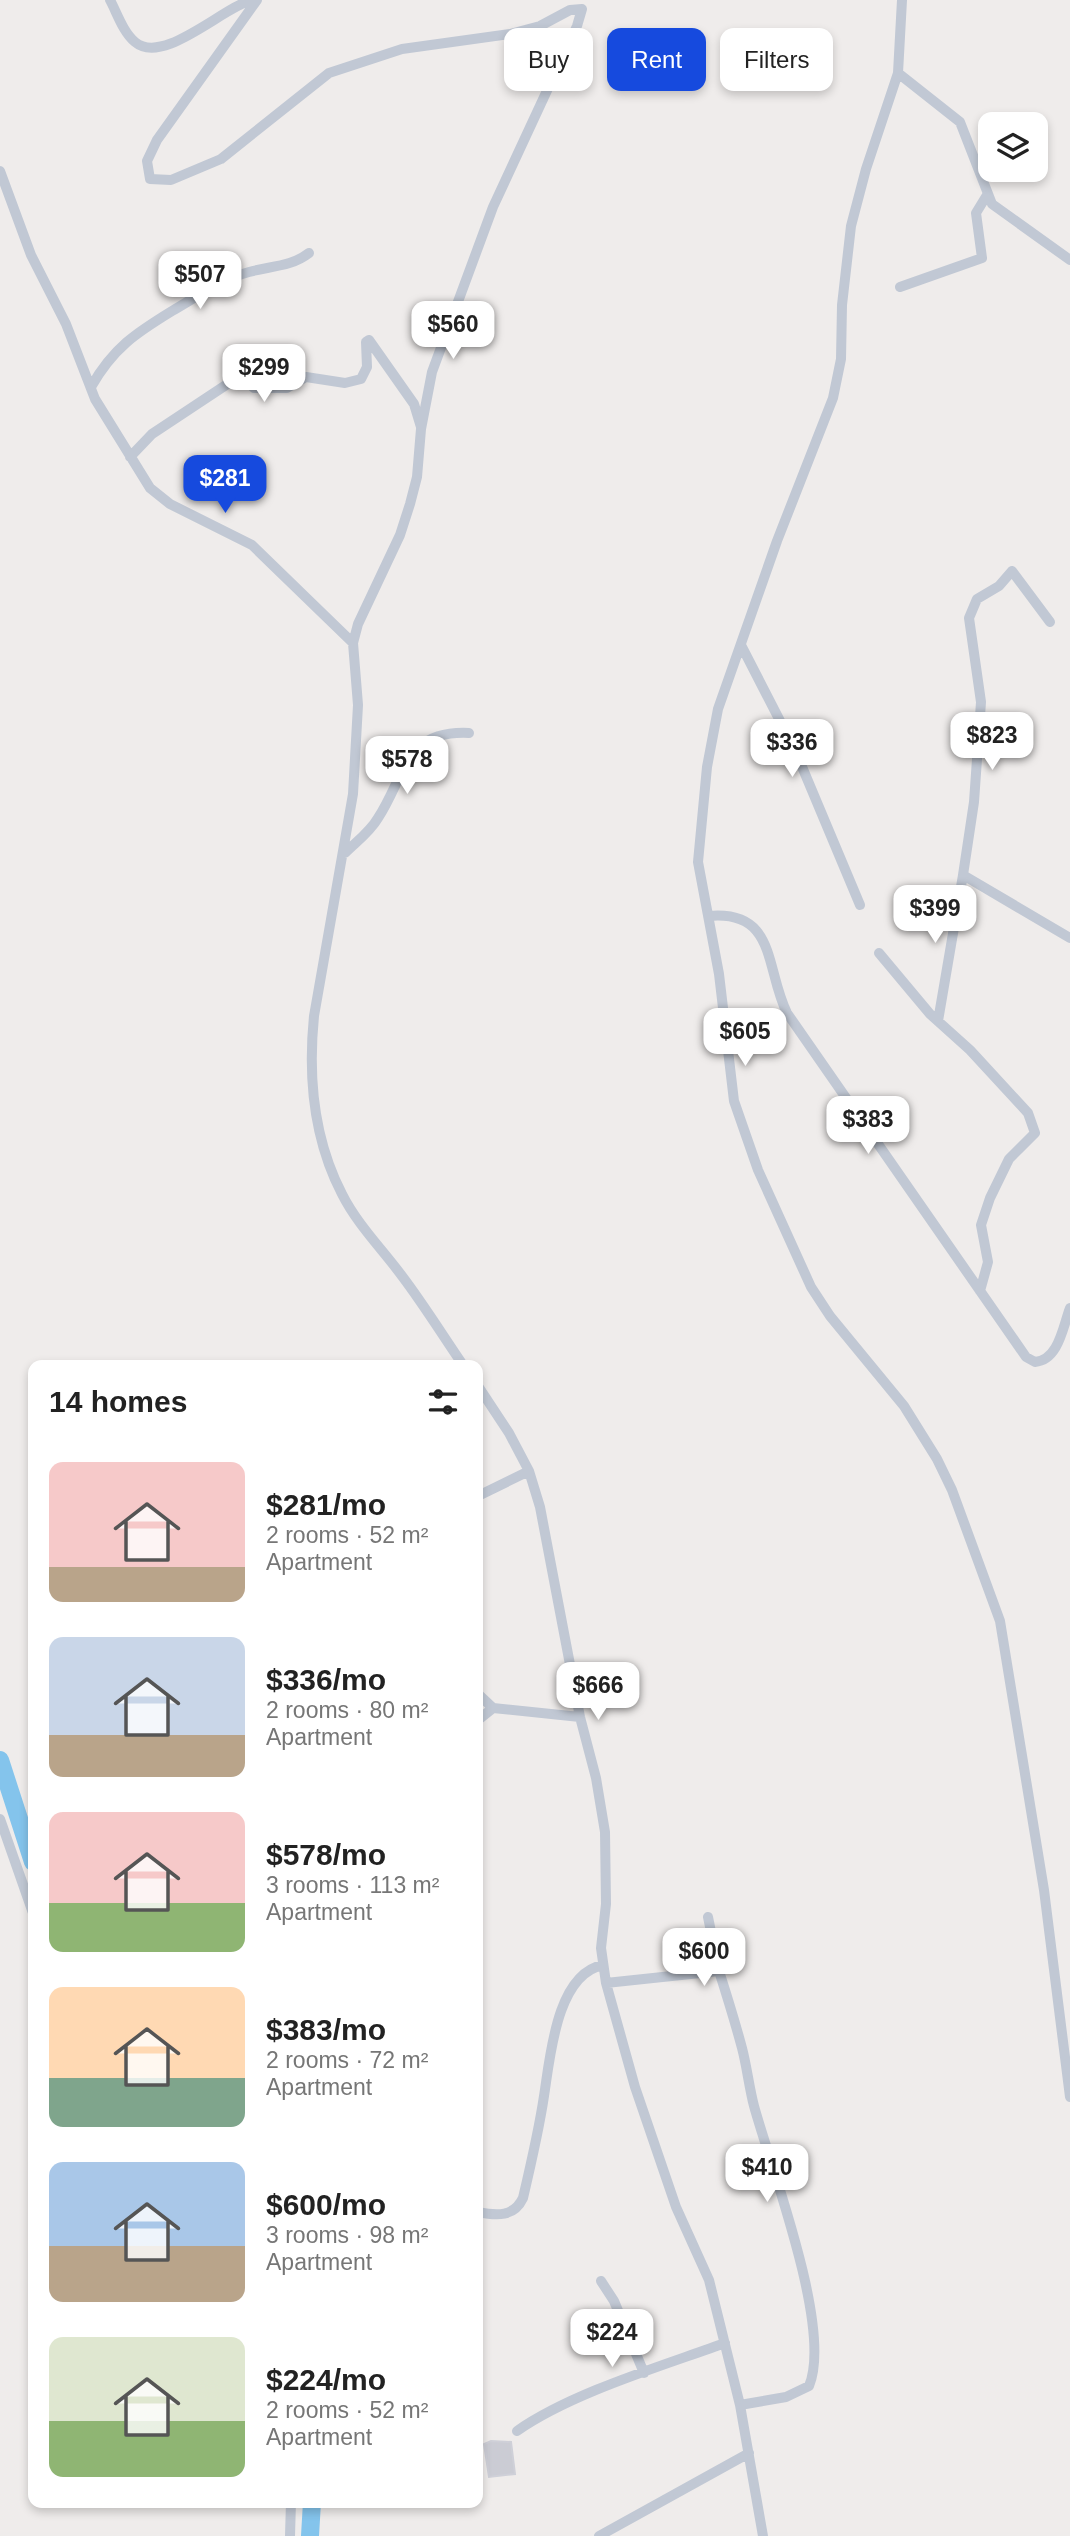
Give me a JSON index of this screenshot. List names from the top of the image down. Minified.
{"page":{"chip":["Buy","Rent","Filters"],"price":["$507","$560","$299","$281","$823","$336","$578","$399","$605","$383","$666","$600","$410","$224"],"heading":"14 homes","list":[{"name":"$281/mo","note":"2 rooms · 52 m² · Apartment"},{"name":"$336/mo","note":"2 rooms · 80 m² · Apartment"},{"name":"$578/mo","note":"3 rooms · 113 m² · Apartment"},{"name":"$383/mo","note":"2 rooms · 72 m² · Apartment"},{"name":"$600/mo","note":"3 rooms · 98 m² · Apartment"},{"name":"$224/mo","note":"2 rooms · 52 m² · Apartment"}]}}
